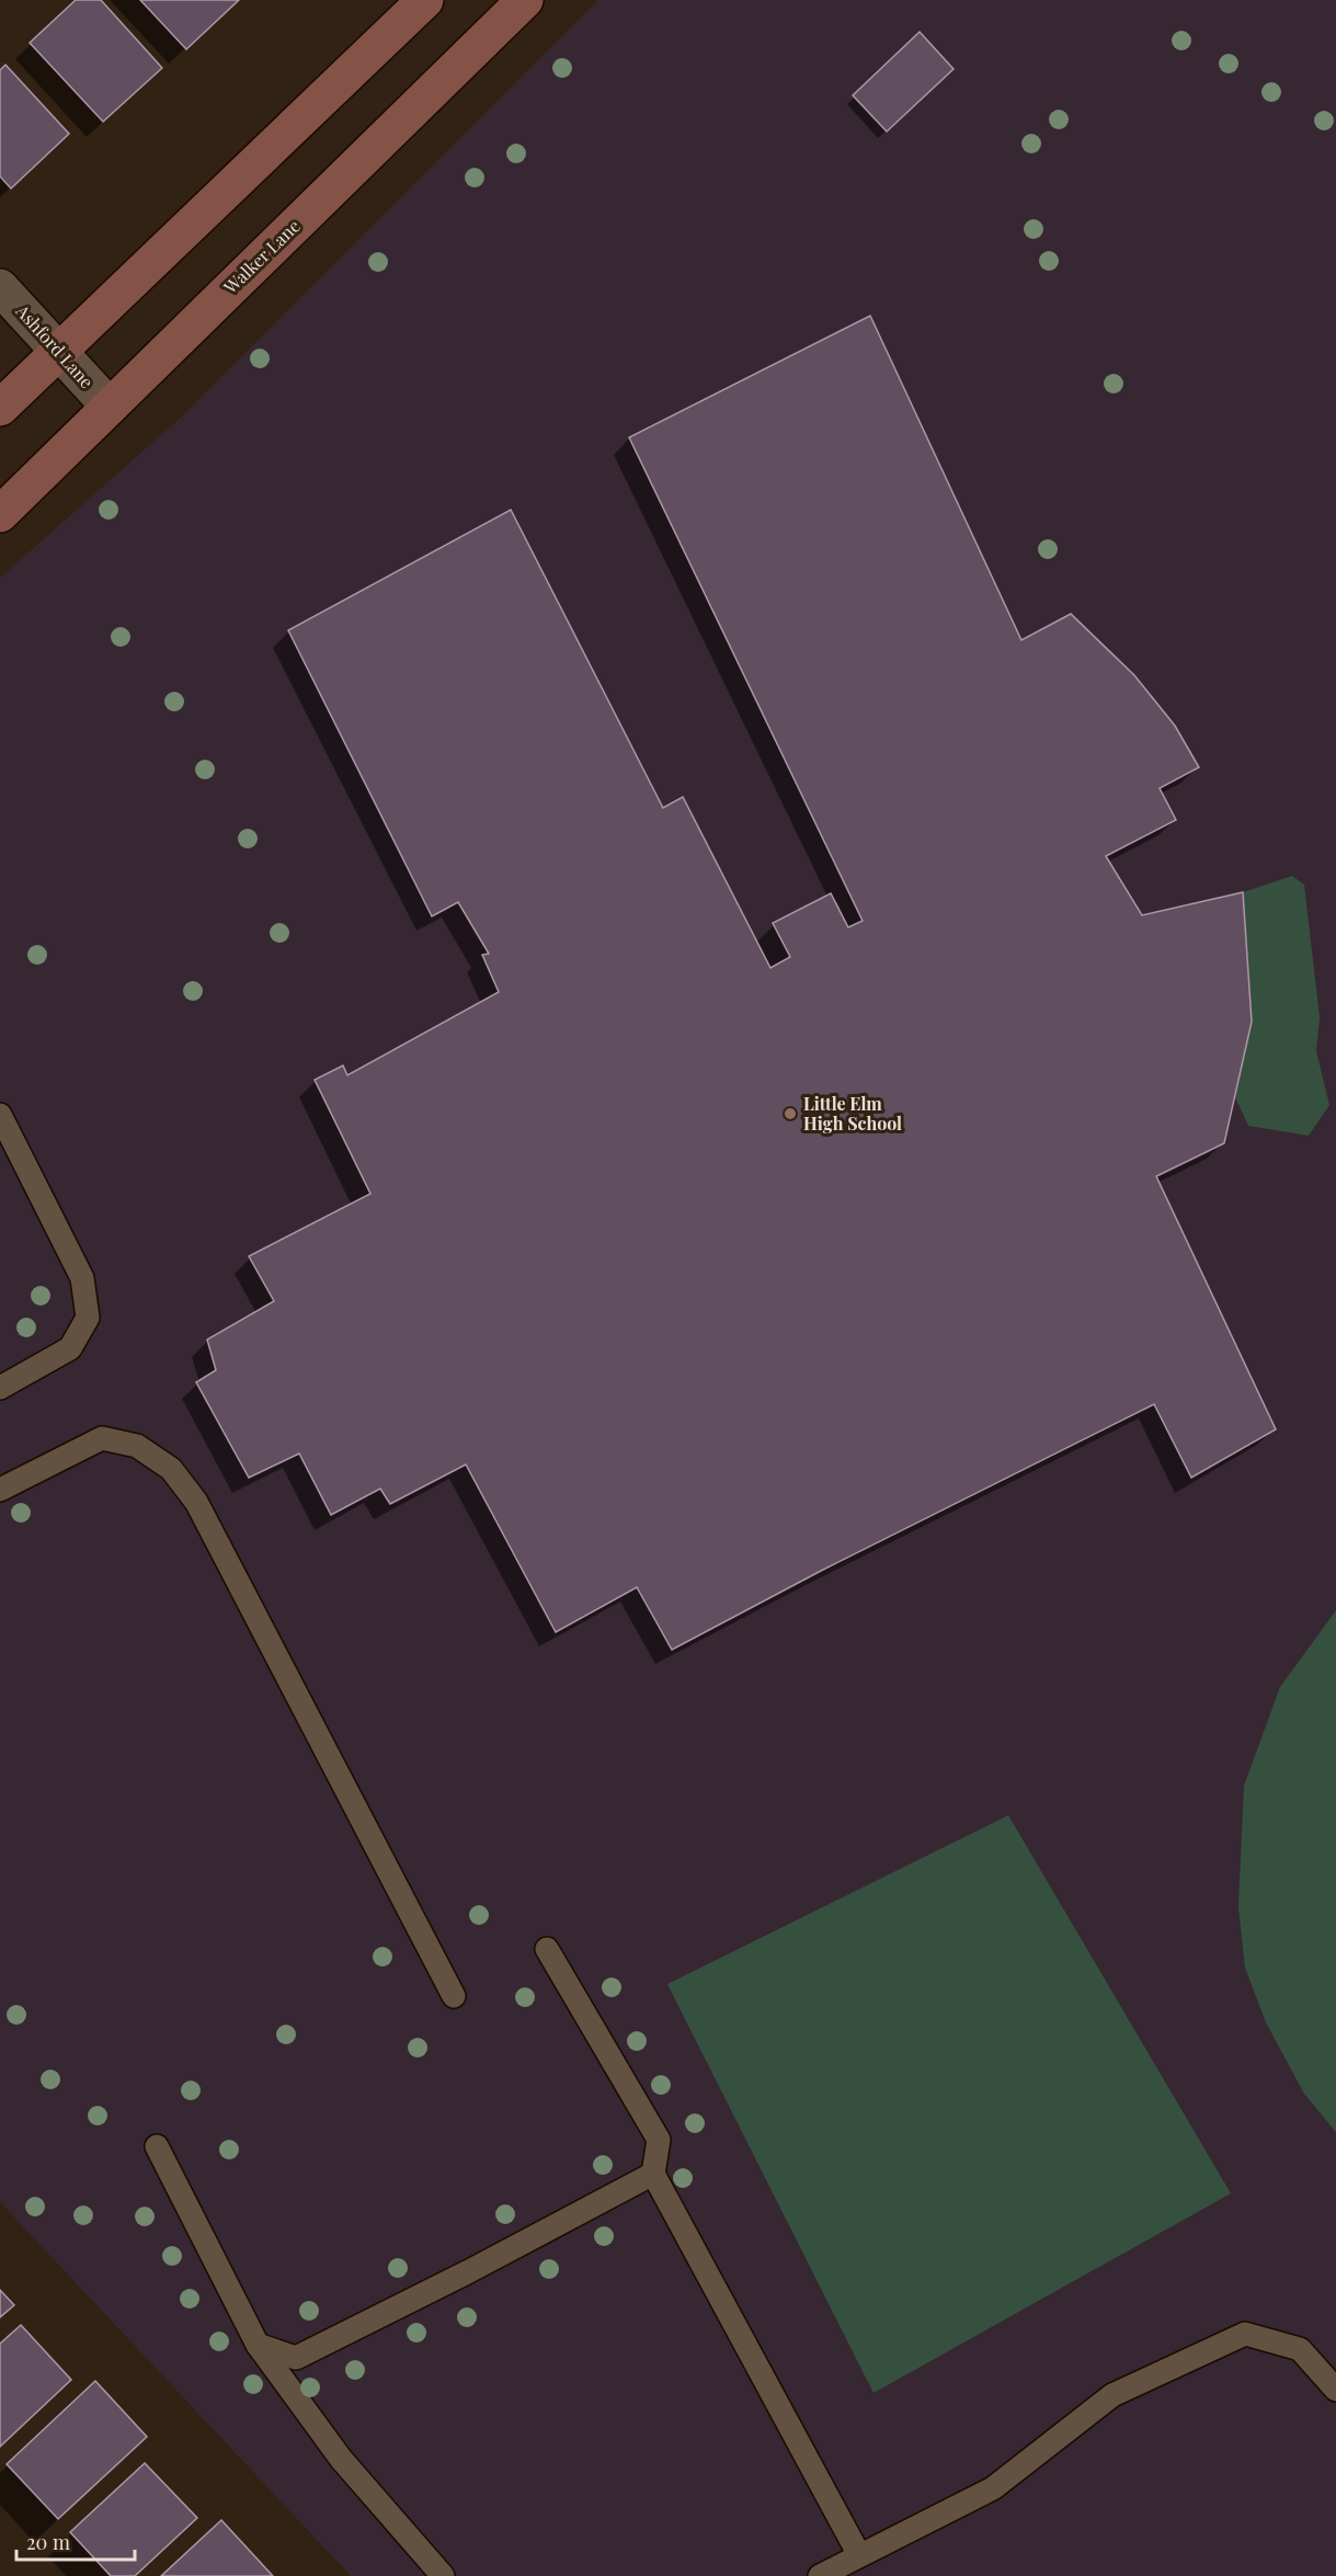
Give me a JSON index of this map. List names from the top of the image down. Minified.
{"streets":{"street":["Walker Lane","Ashford Lane"]},"crossings":[["Walker Lane","Ashford Lane"]],"places":["Little Elm High School"],"scale_bar":"20 m"}
